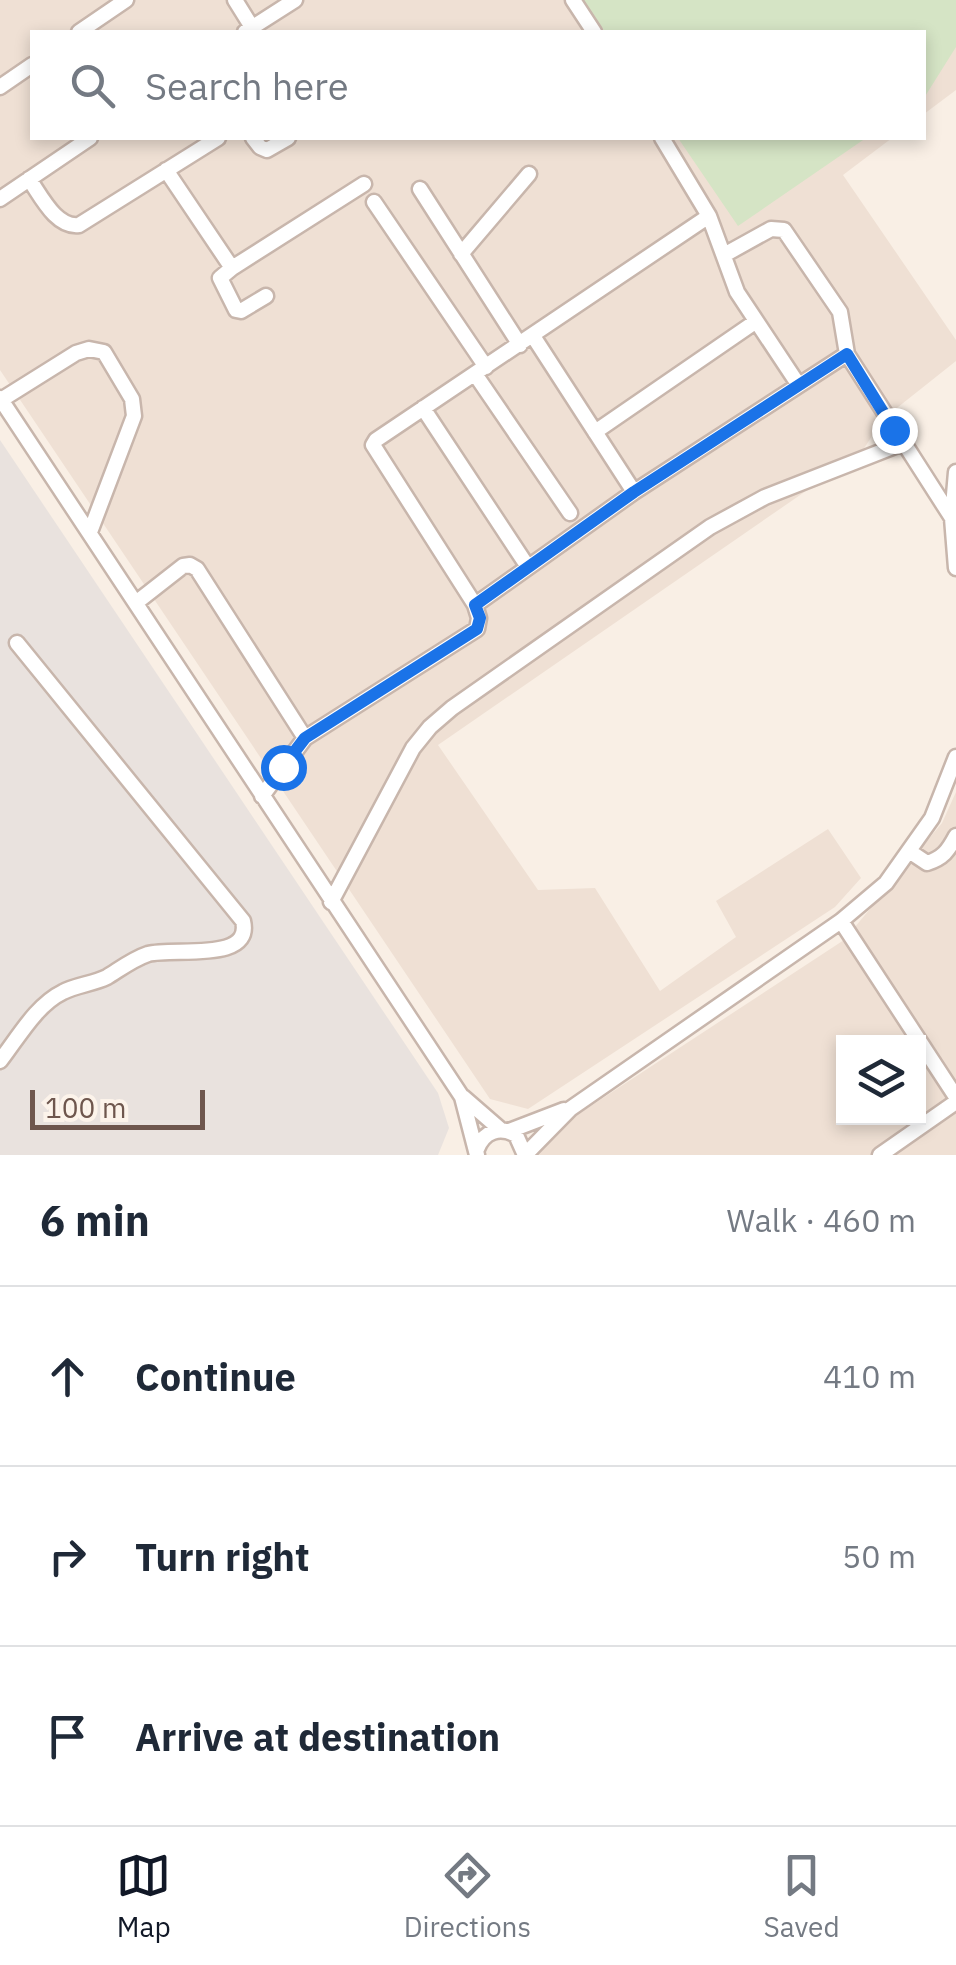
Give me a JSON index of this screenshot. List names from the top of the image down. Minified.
{"scale_bar":"100 m","page":{"search":"Search here","scale":"100 m","heading":["6 min","Walk · 460 m"],"list":[["Continue","410 m"],["Turn right","50 m"],"Arrive at destination"],"nav":["Map","Directions","Saved"]}}
